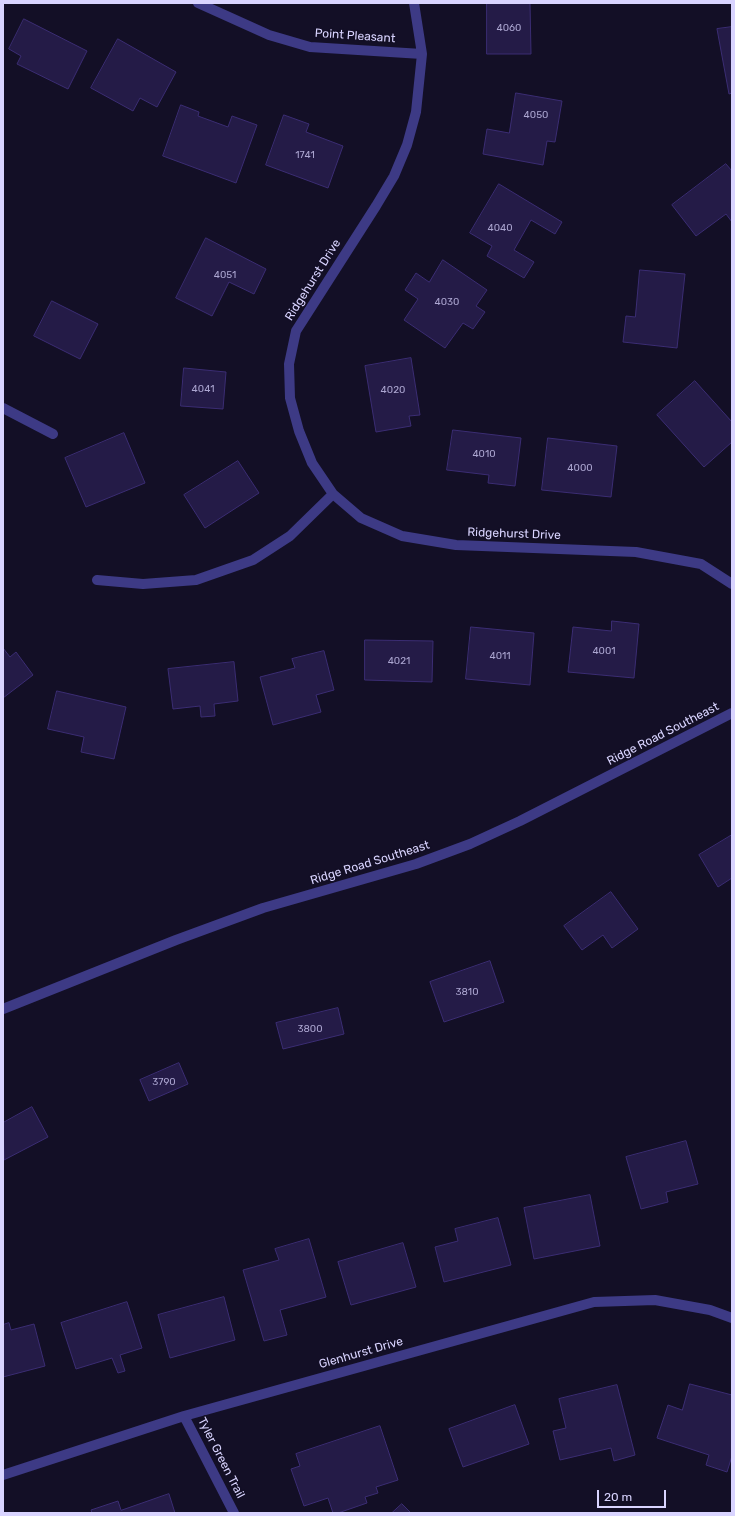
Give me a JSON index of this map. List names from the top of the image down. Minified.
{"streets":{"street":["Point Pleasant","Ridgehurst Drive","Ridge Road Southeast","Glenhurst Drive","Tyler Green Trail"]},"crossings":[["Point Pleasant","Ridgehurst Drive"],["Glenhurst Drive","Tyler Green Trail"]],"house_numbers":["4060","4050","1741","4040","4051","4030","4041","4020","4010","4000","4001","4011","4021","3810","3800","3790"],"scale_bar":"20 m"}
